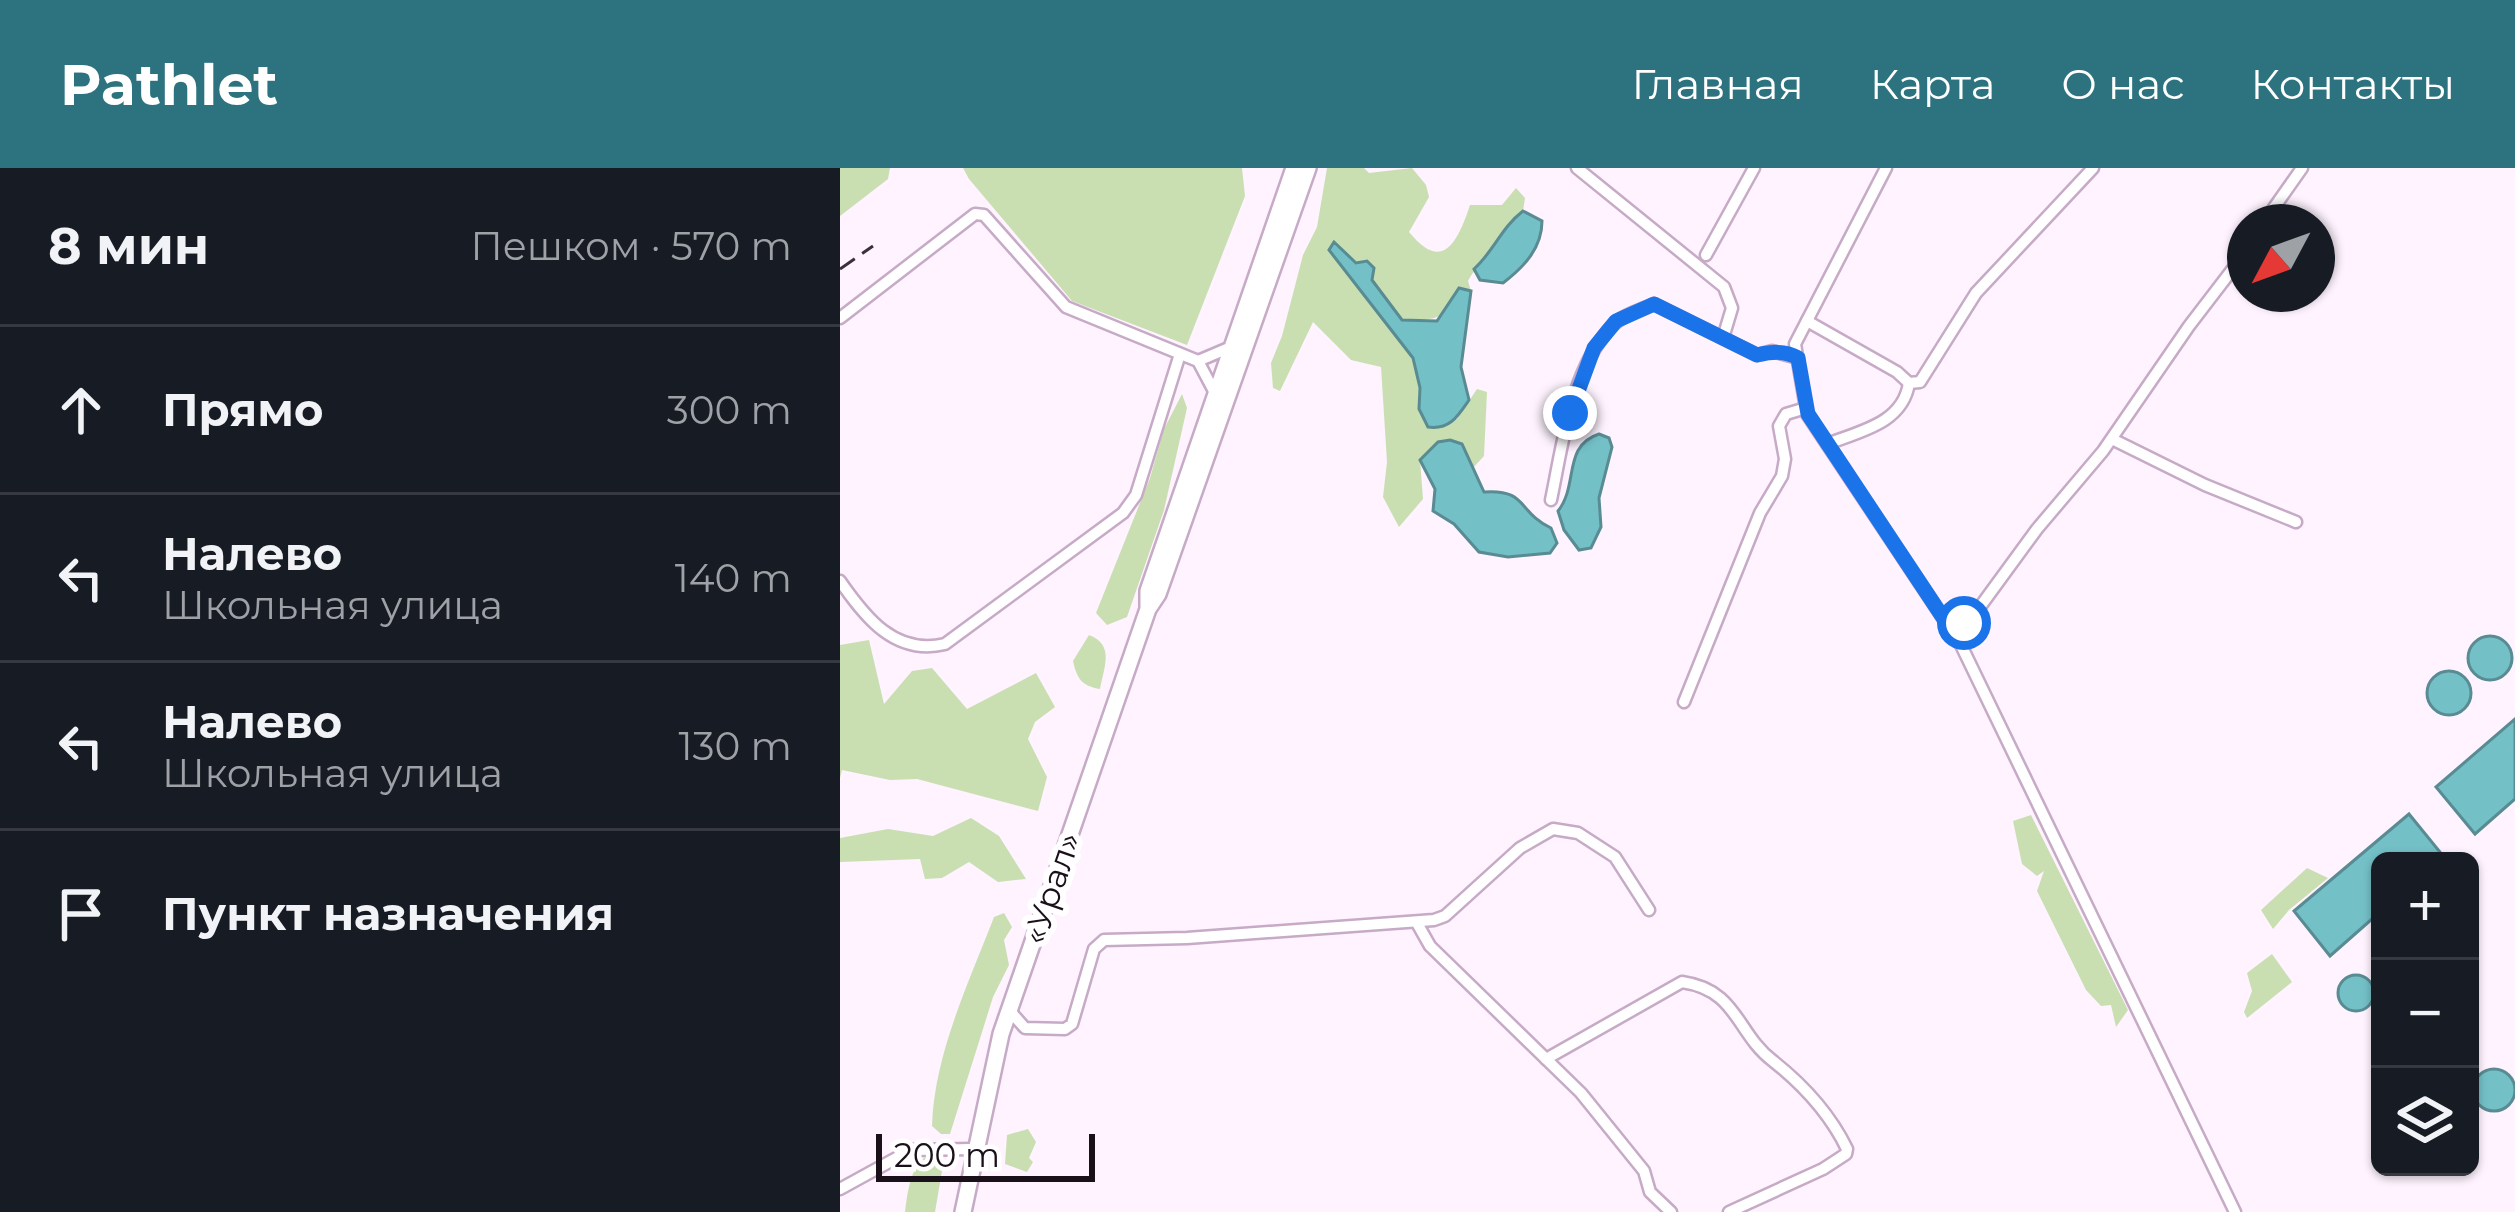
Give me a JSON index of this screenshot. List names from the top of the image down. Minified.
{"streets":{"highway":["«Урал»"]},"scale_bar":"200 m","north":"bottom left","page":{"header":"Pathlet","nav":["Главная","Карта","О нас","Контакты"],"heading":["8 мин","Пешком · 570 m"],"list":[["Прямо","300 m"],["Налево","Школьная улица","140 m"],["Налево","Школьная улица","130 m"],"Пункт назначения"],"map_buttons":["+","−"],"scale":"200 m"}}
